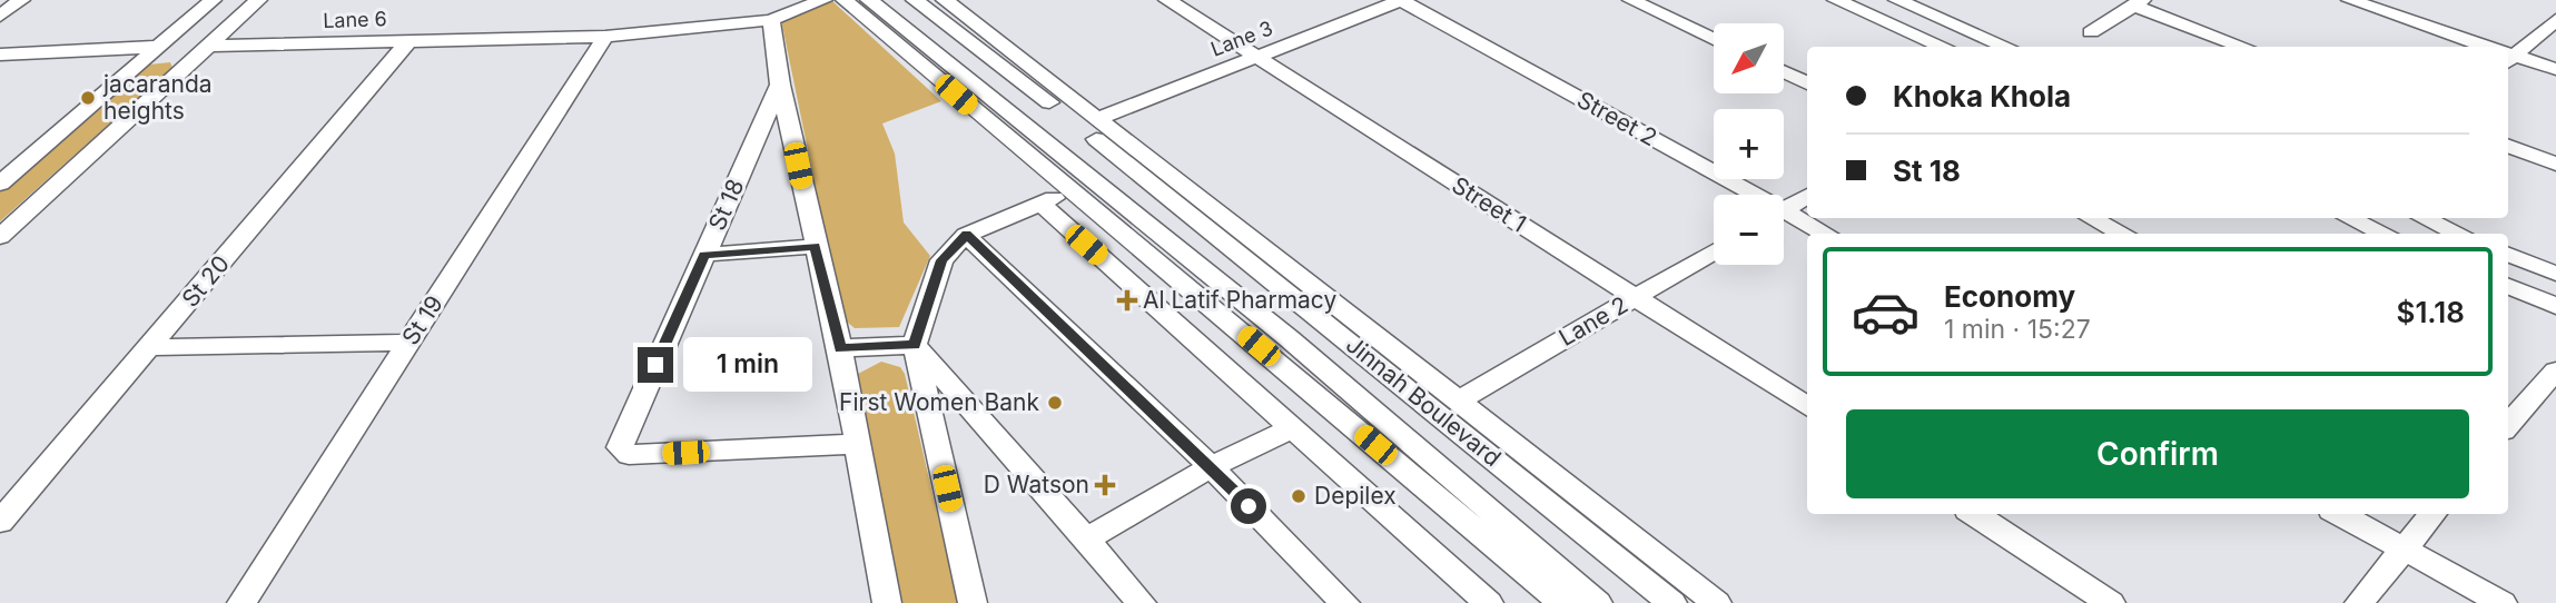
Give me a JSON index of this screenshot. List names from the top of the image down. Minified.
{"streets":{"street":["Lane 6","Lane 3","Street 2","St 18","Street 1","St 20","St 19","Lane 2","Jinnah Boulevard"]},"crossings":[["Lane 6","St 20"],["Lane 6","St 19"],["Lane 3","Street 2"],["Lane 3","Street 1"],["Street 1","Lane 2"]],"places":{"other":["jacaranda heights","First Women Bank","Depilex"],"health":["Al Latif Pharmacy","D Watson"]},"north":"bottom left","page":{"map_buttons":["+","−"],"banner":["Khoka Khola","St 18"],"list":[{"name":"Economy","note":"1 min · 15:27","value":"$1.18"}],"bubble":"1 min","buttons":"Confirm"}}
